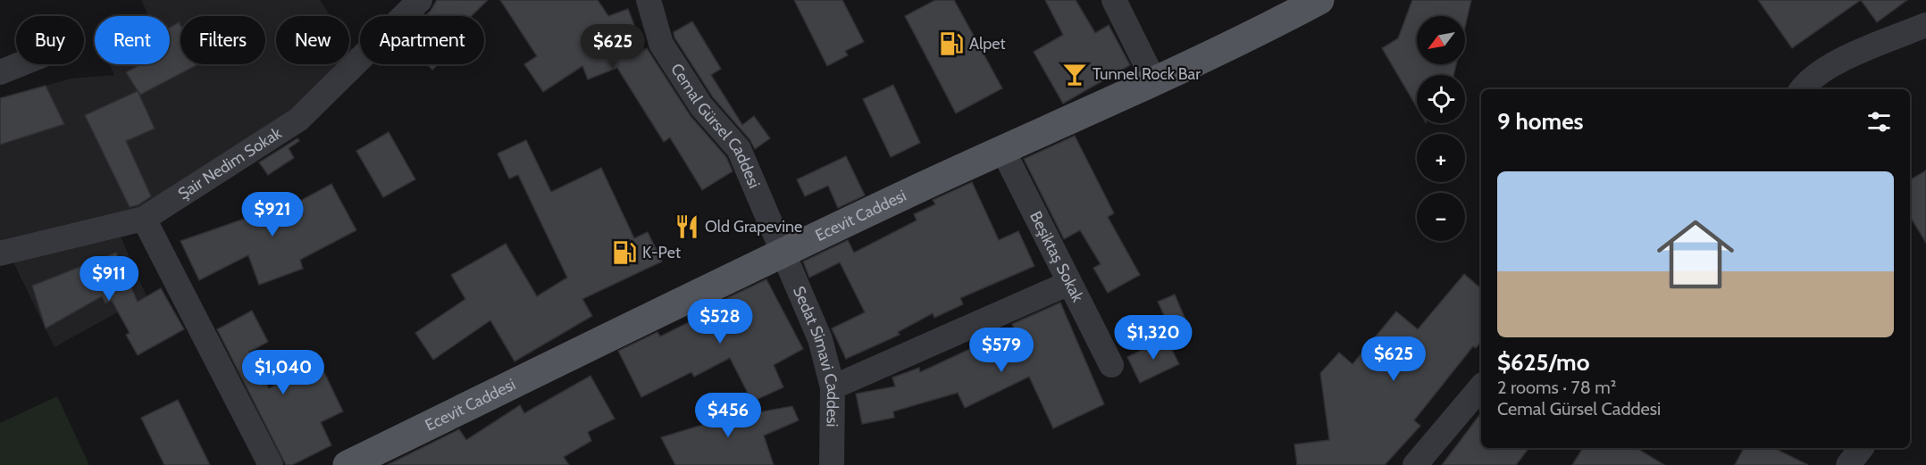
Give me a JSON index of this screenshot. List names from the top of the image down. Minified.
{"streets":{"main road":["Ecevit Caddesi"],"street":["Cemal Gürsel Caddesi","Şair Nedim Sokak","Beşiktaş Sokak","Sedat Simavi Caddesi"]},"crossings":[["Cemal Gürsel Caddesi","Ecevit Caddesi"],["Cemal Gürsel Caddesi","Sedat Simavi Caddesi"],["Ecevit Caddesi","Beşiktaş Sokak"],["Ecevit Caddesi","Sedat Simavi Caddesi"]],"places":{"fuel station":["Alpet","K-Pet"],"bar":["Tunnel Rock Bar"],"restaurant":["Old Grapevine"]},"north":"bottom left","page":{"map_buttons":["+","−"],"chip":["Buy","Rent","Filters","New","Apartment"],"price":["$625","$921","$911","$528","$1,320","$579","$625","$1,040","$456"],"heading":"9 homes","list":[{"name":"$625/mo","note":"2 rooms · 78 m² · Cemal Gürsel Caddesi"}]}}
